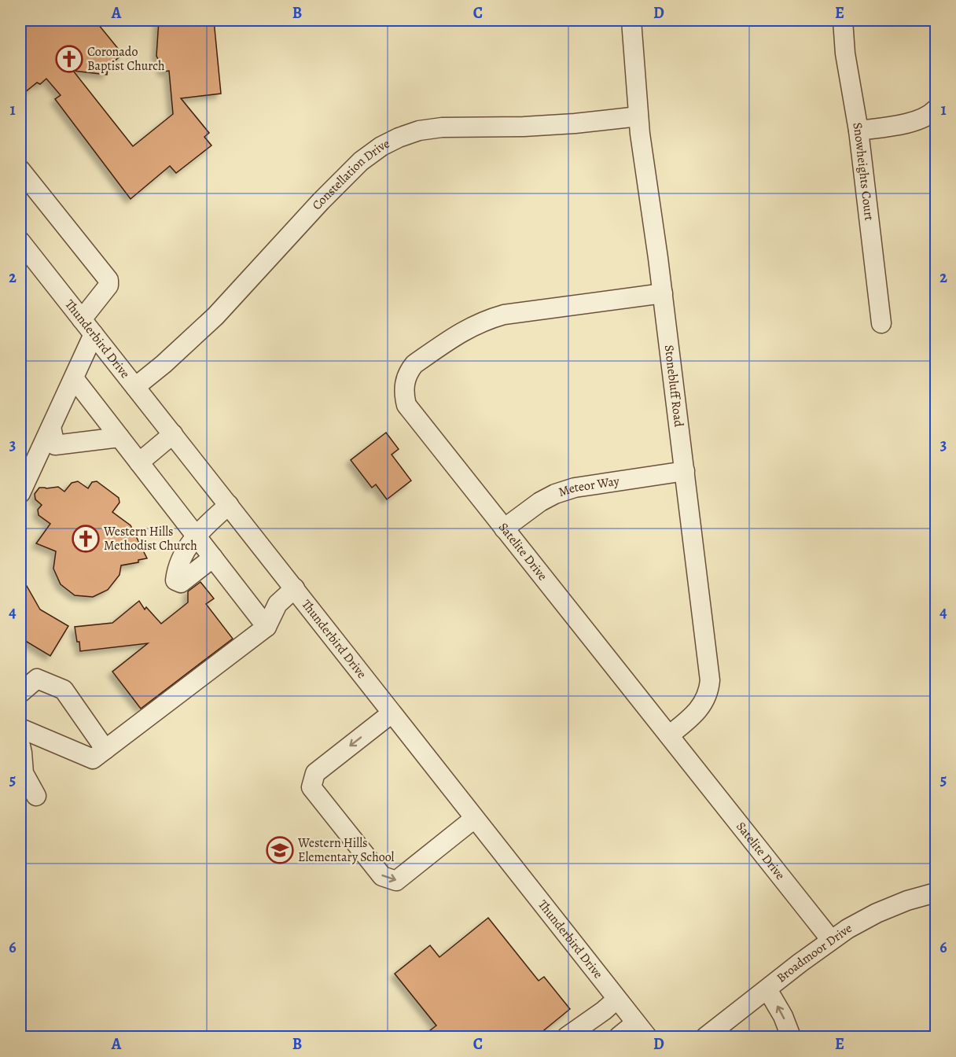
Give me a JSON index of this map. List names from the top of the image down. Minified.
{"streets":{"street":["Snowheights Court","Constellation Drive","Thunderbird Drive","Stonebluff Road","Meteor Way","Satelite Drive","Broadmoor Drive"]},"crossings":[["Constellation Drive","Thunderbird Drive"],["Constellation Drive","Stonebluff Road"],["Stonebluff Road","Meteor Way"],["Stonebluff Road","Satelite Drive"],["Meteor Way","Satelite Drive"],["Satelite Drive","Broadmoor Drive"]],"places":{"church":["Coronado Baptist Church","Western Hills Methodist Church"],"school or university":["Western Hills Elementary School"]},"grid":{"columns":["A","B","C","D","E"],"rows":["1","2","3","4","5","6"]}}
